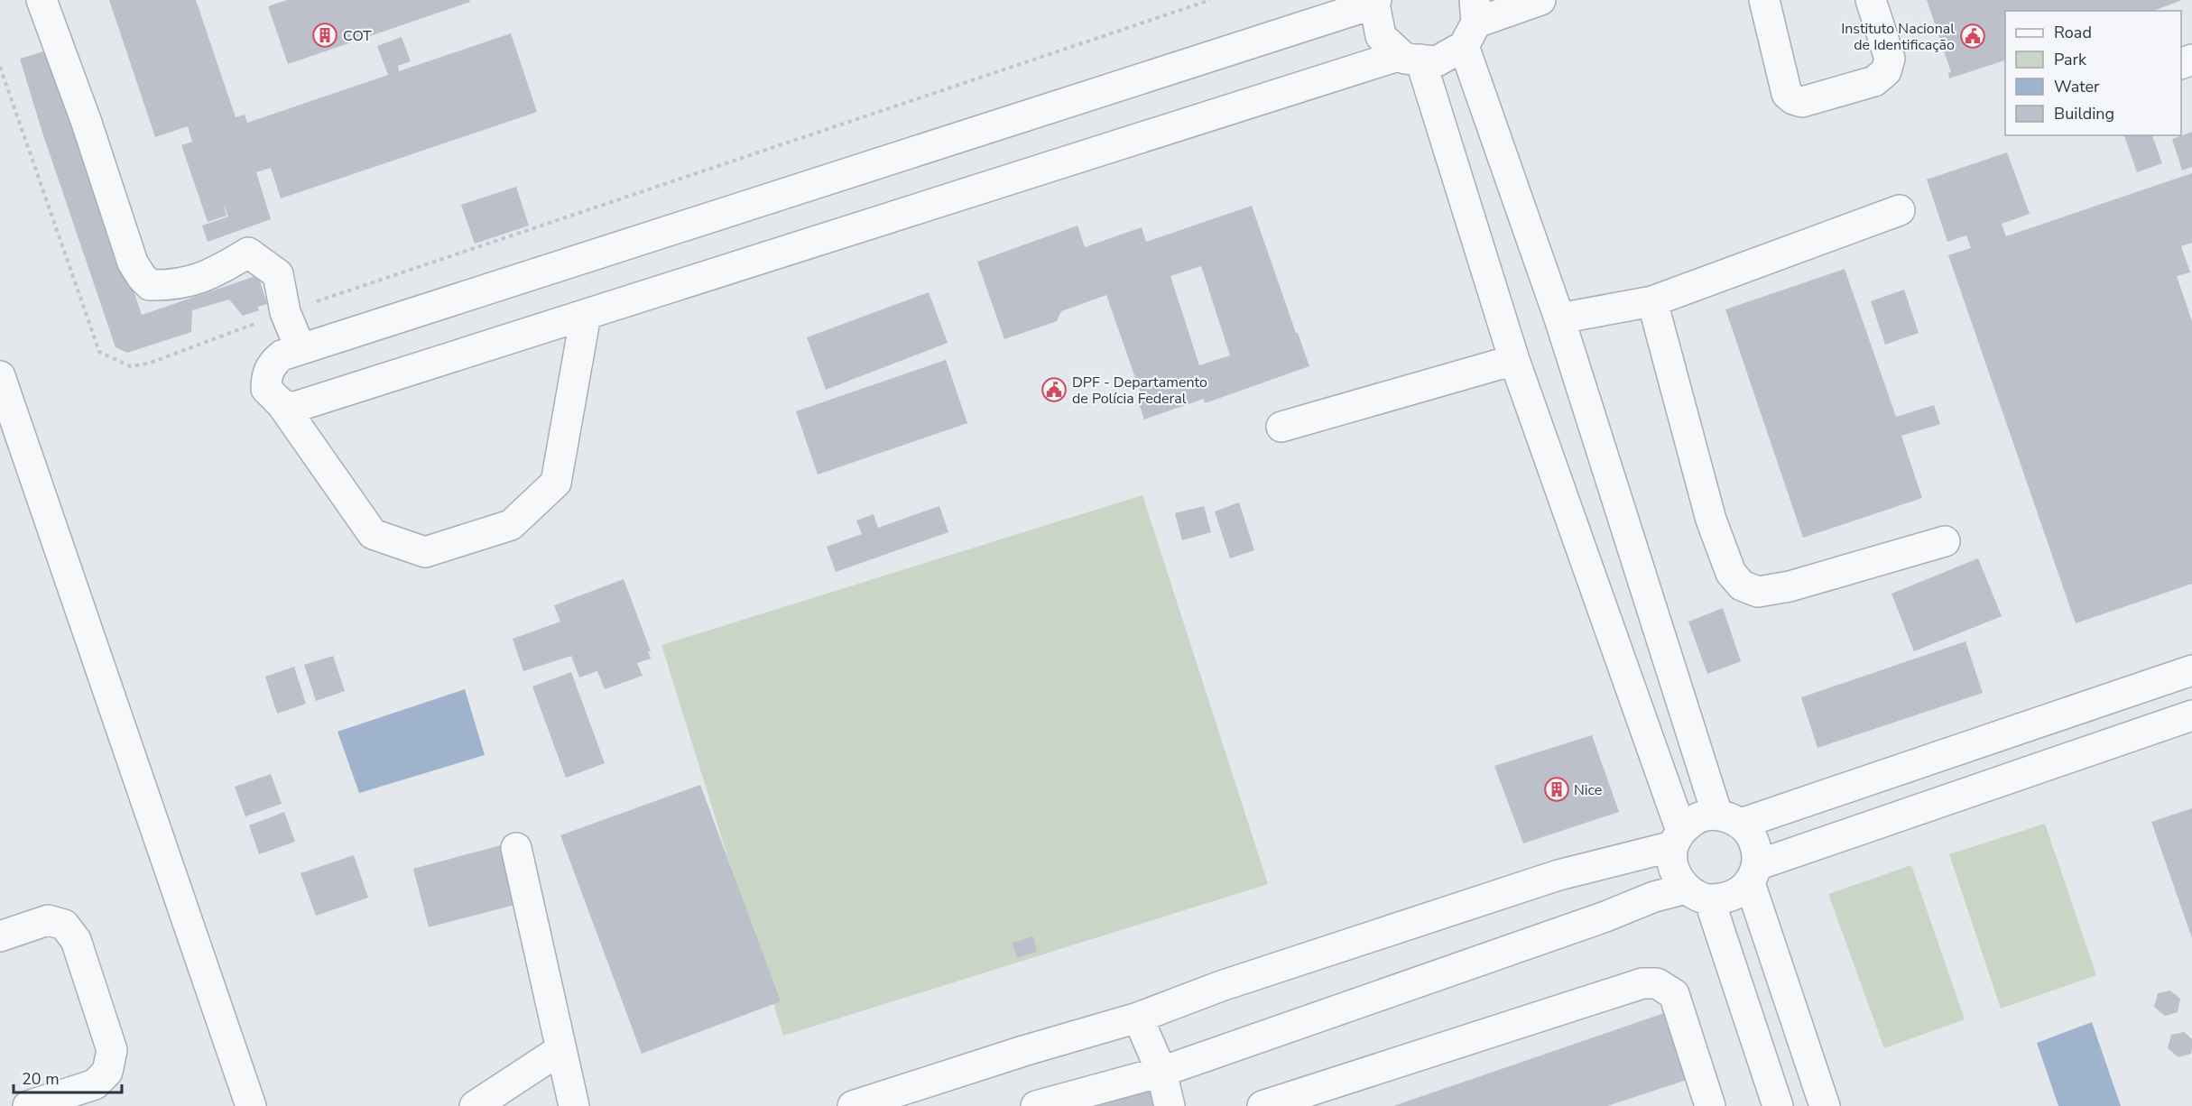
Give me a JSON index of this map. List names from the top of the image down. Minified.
{"places":{"building":["COT","Nice"],"public building":["Instituto Nacional de Identificação","DPF - Departamento de Polícia Federal"]},"legend":["Road","Park","Water","Building"],"scale_bar":"20 m"}
